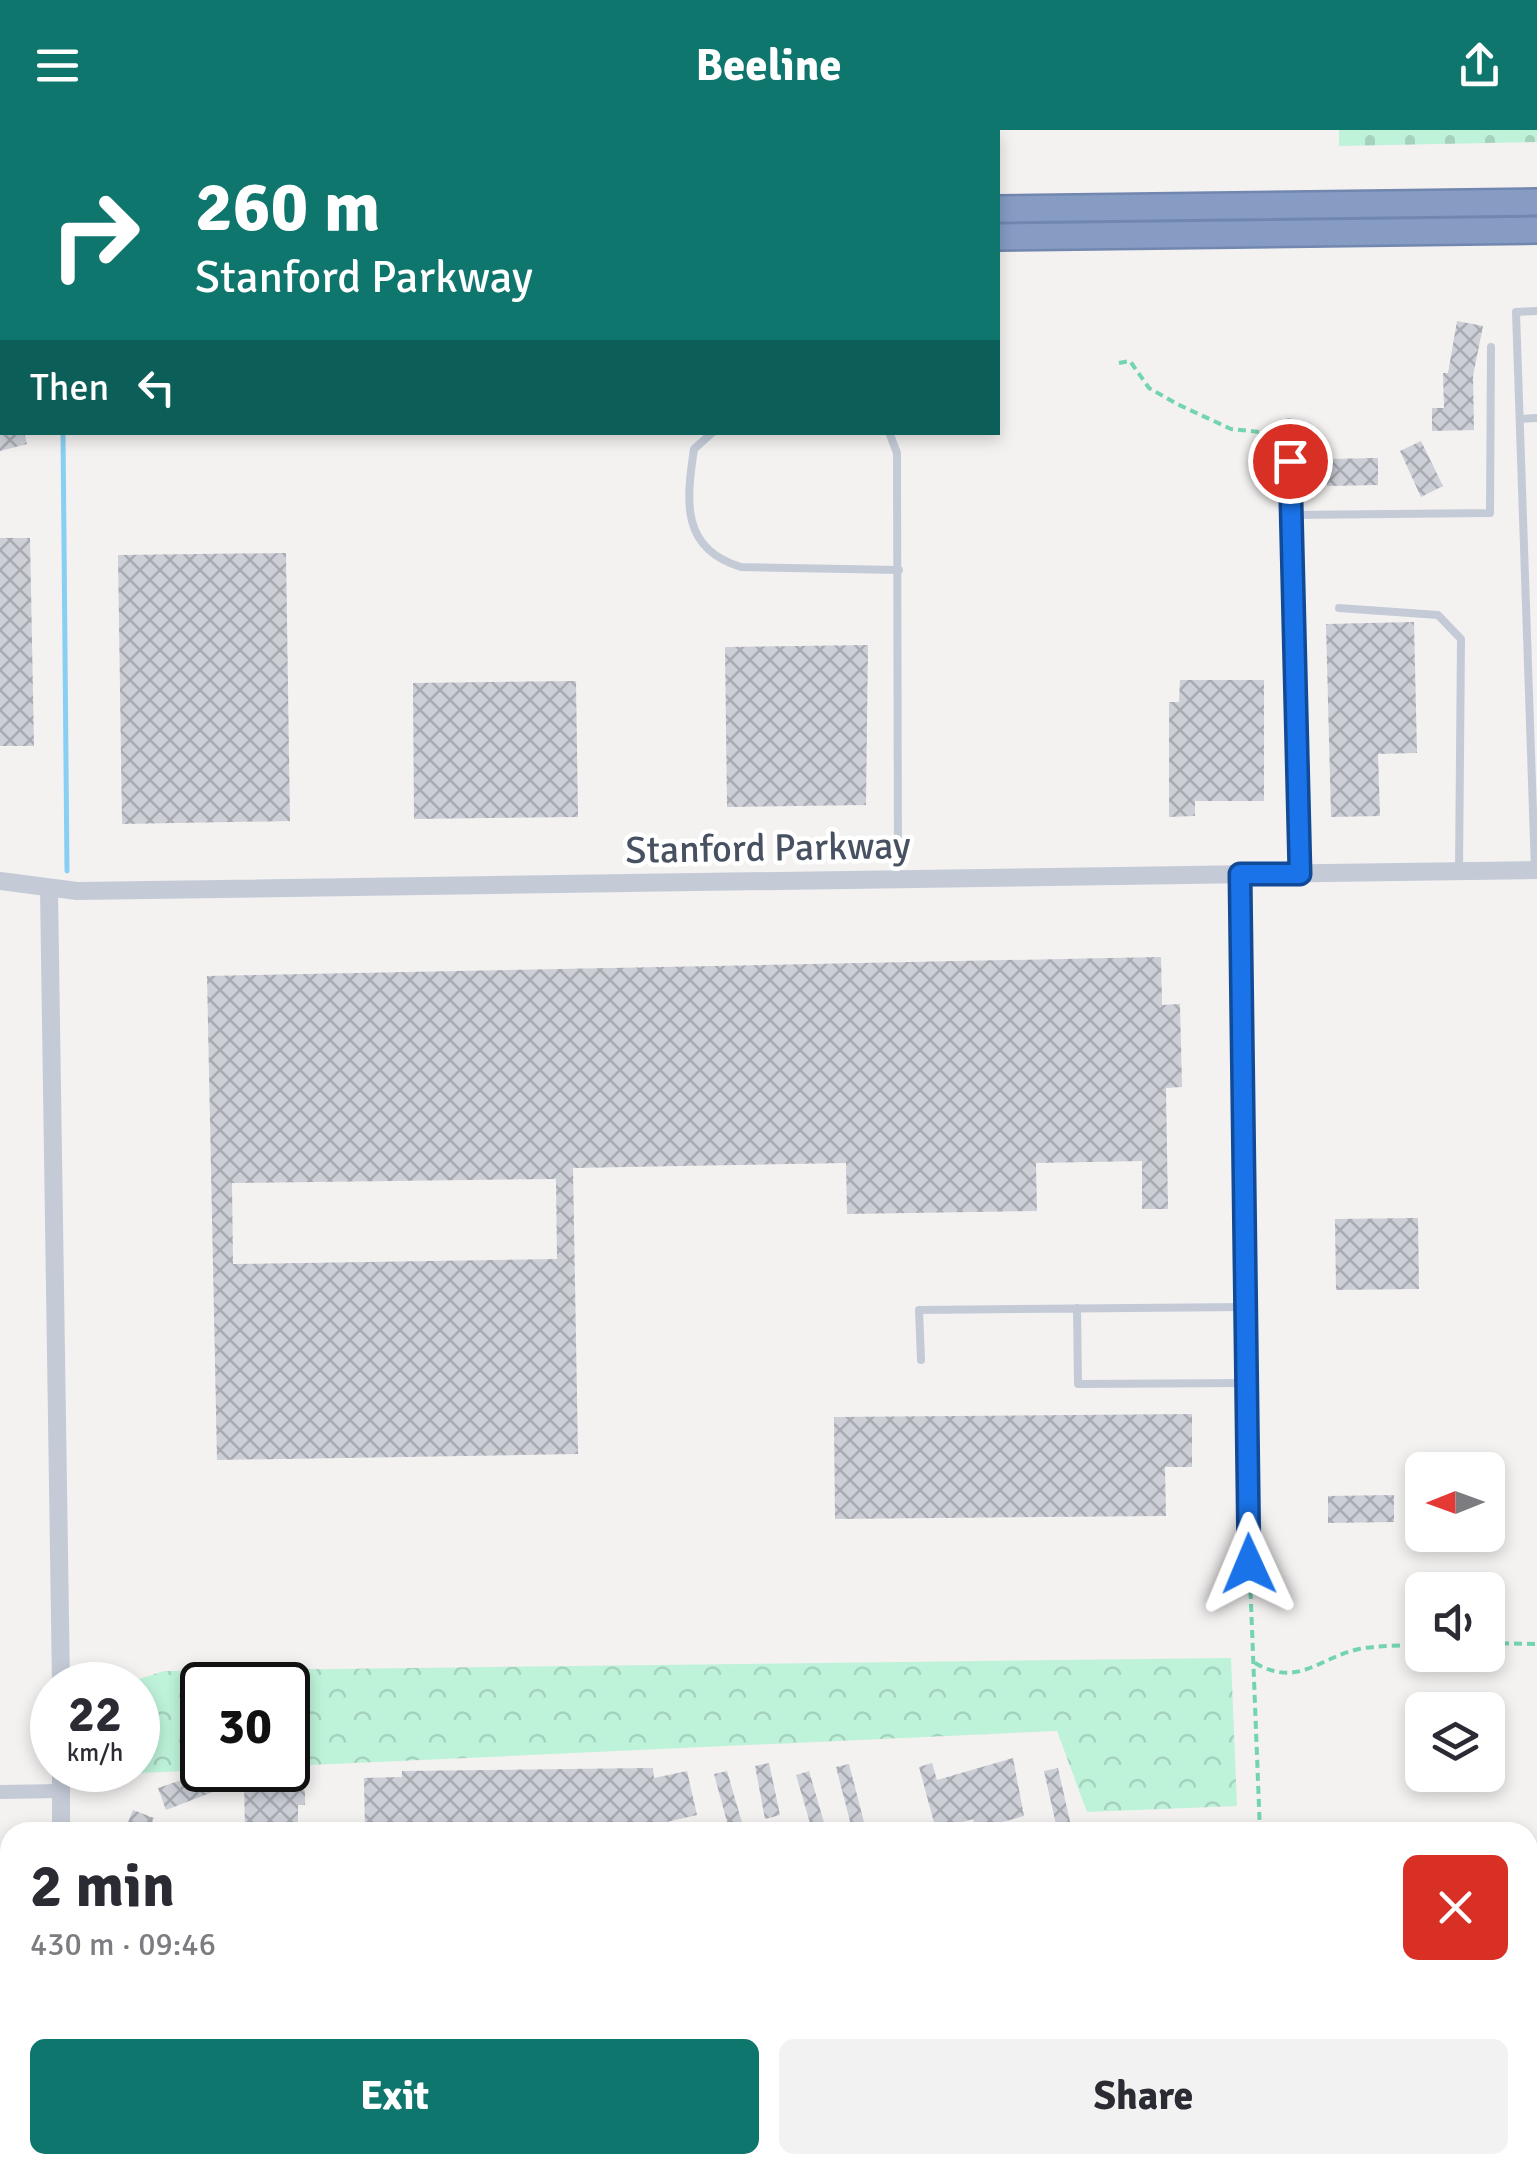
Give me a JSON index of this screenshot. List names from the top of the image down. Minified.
{"streets":{"street":["Stanford Parkway"]},"north":"left","page":{"header":"Beeline","turn":["260 m","Stanford Parkway"],"then":"Then","speed":"22 km/h","limit":"30","heading":["2 min","430 m · 09:46"],"buttons":["Exit","Share"]}}
